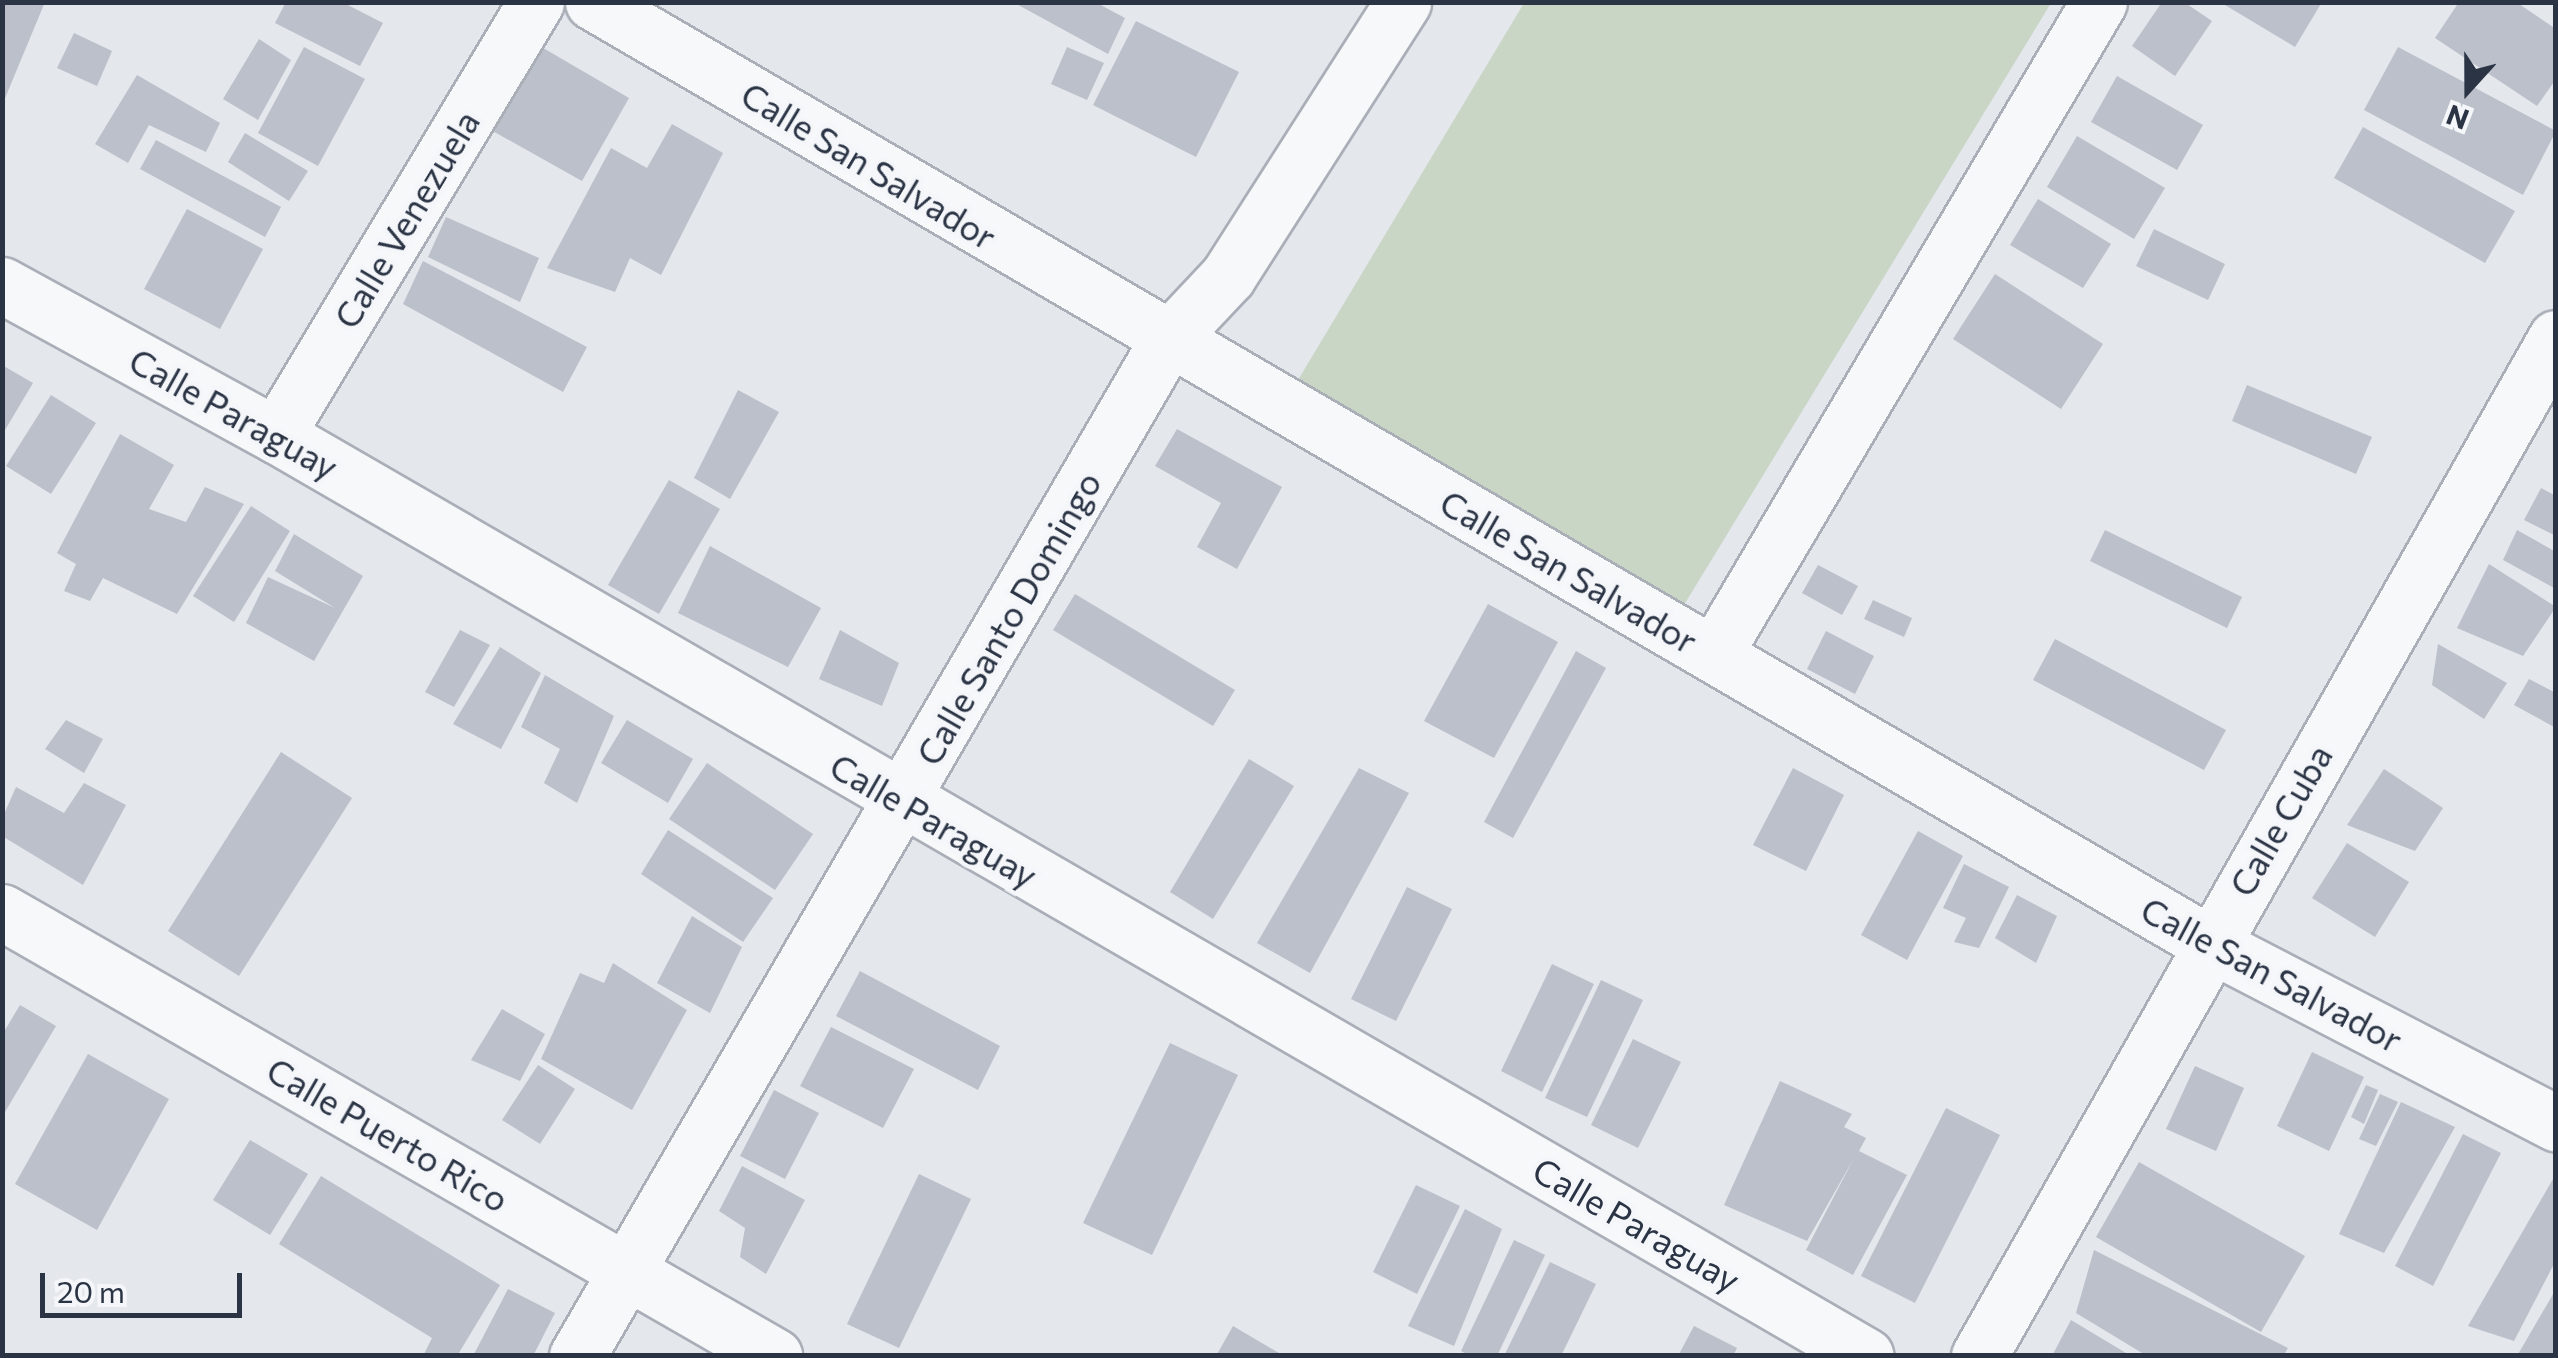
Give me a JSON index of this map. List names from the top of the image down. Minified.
{"streets":{"street":["Calle San Salvador","Calle Venezuela","Calle Paraguay","Calle Santo Domingo","Calle Cuba","Calle Puerto Rico"]},"crossings":[["Calle San Salvador","Calle Santo Domingo"],["Calle San Salvador","Calle Cuba"],["Calle Venezuela","Calle Paraguay"],["Calle Paraguay","Calle Santo Domingo"],["Calle Santo Domingo","Calle Puerto Rico"]],"scale_bar":"20 m","north":"bottom"}
